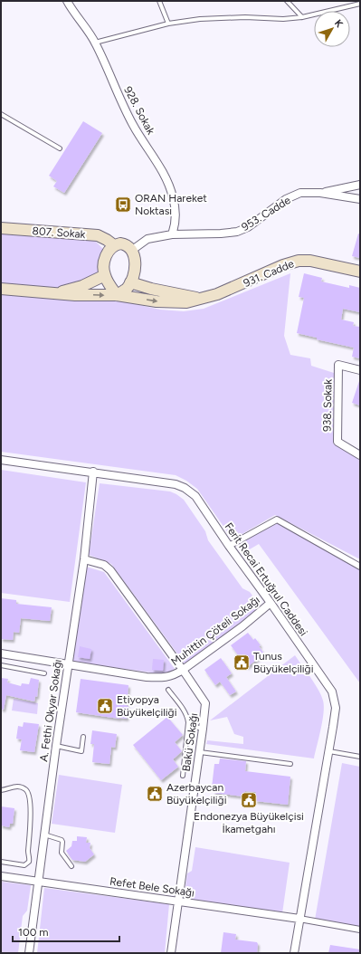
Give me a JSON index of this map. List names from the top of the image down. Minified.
{"streets":{"main road":["807. Sokak","931. Cadde"],"street":["928. Sokak","953. Cadde","938. Sokak","Ferit Recai Ertuğrul Caddesi","Muhittin Çöteli Sokağı","A. Fethi Okyar Sokağı","Bakü Sokağı","Refet Bele Sokağı"]},"crossings":[["928. Sokak","953. Cadde"],["953. Cadde","807. Sokak"],["953. Cadde","931. Cadde"],["807. Sokak","931. Cadde"],["Ferit Recai Ertuğrul Caddesi","Muhittin Çöteli Sokağı"],["Ferit Recai Ertuğrul Caddesi","A. Fethi Okyar Sokağı"],["Ferit Recai Ertuğrul Caddesi","Refet Bele Sokağı"],["Muhittin Çöteli Sokağı","A. Fethi Okyar Sokağı"],["Muhittin Çöteli Sokağı","Bakü Sokağı"],["A. Fethi Okyar Sokağı","Bakü Sokağı"],["A. Fethi Okyar Sokağı","Refet Bele Sokağı"],["Bakü Sokağı","Refet Bele Sokağı"]],"places":{"bus stop":["ORAN Hareket Noktası"],"public building":["Tunus Büyükelçiliği","Etiyopya Büyükelçiliği","Azerbaycan Büyükelçiliği","Endonezya Büyükelçisi İkametgahı"]},"scale_bar":"100 m","north":"top right"}
